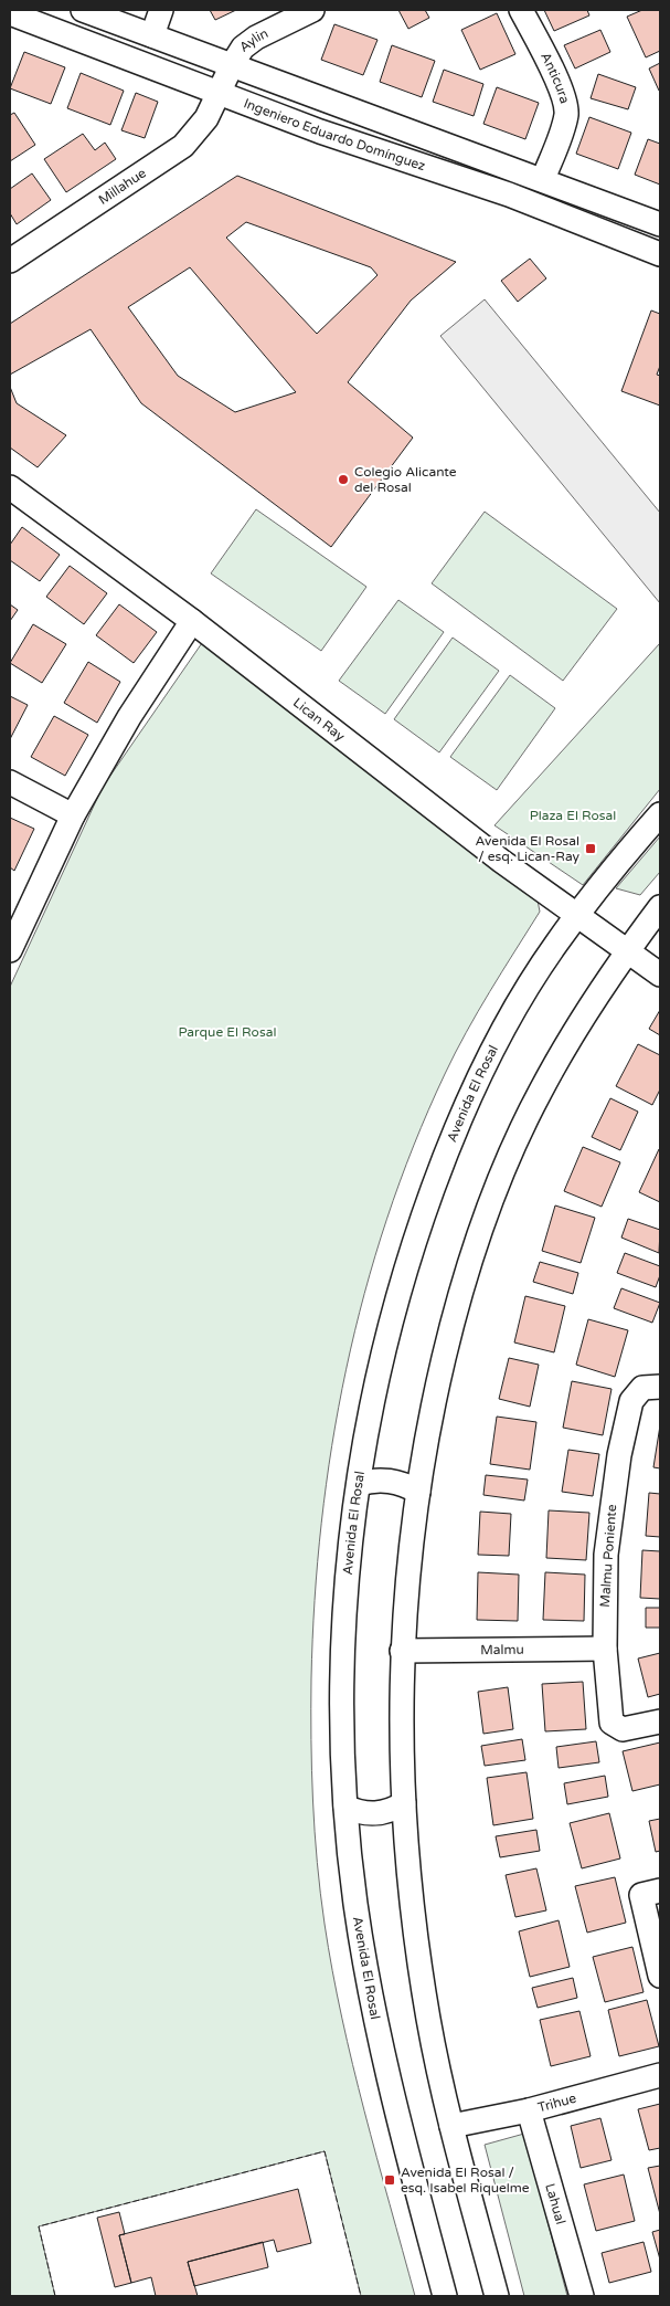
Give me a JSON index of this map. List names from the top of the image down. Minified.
{"streets":{"street":["Aylin","Anticura","Ingeniero Eduardo Domínguez","Millahue","Lican Ray","Avenida El Rosal","Malmu Poniente","Malmu","Trihue","Lahual"]},"crossings":[["Aylin","Ingeniero Eduardo Domínguez"],["Aylin","Millahue"],["Anticura","Ingeniero Eduardo Domínguez"],["Ingeniero Eduardo Domínguez","Millahue"],["Lican Ray","Avenida El Rosal"],["Malmu Poniente","Malmu"],["Trihue","Lahual"]],"parks":["Plaza El Rosal","Parque El Rosal"],"places":{"other":["Colegio Alicante del Rosal"],"transit":["Avenida El Rosal / esq. Lican-Ray","Avenida El Rosal / esq. Isabel Riquelme"]}}
